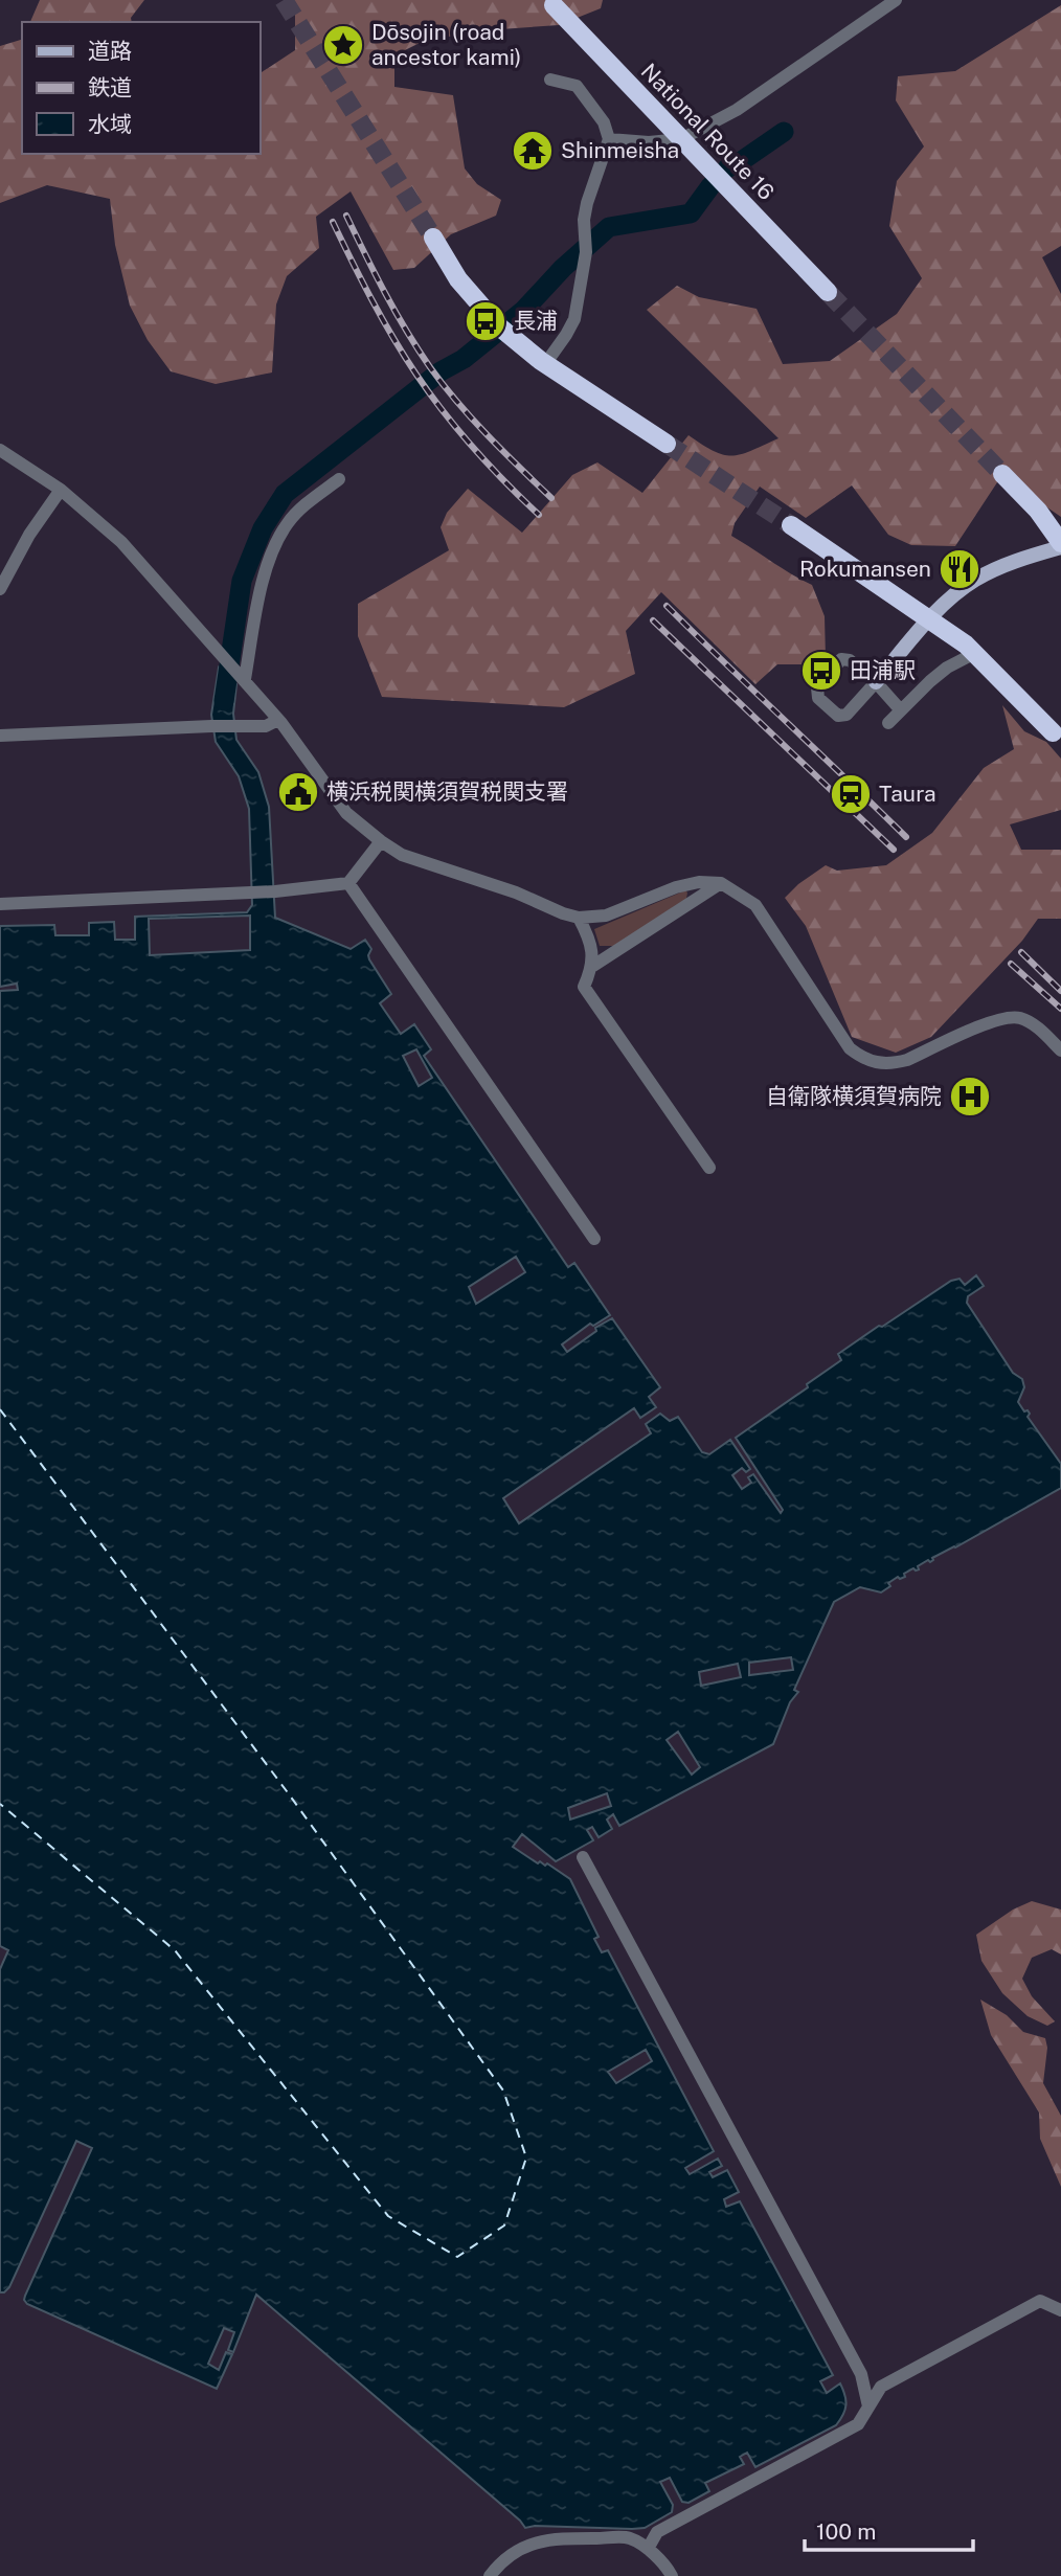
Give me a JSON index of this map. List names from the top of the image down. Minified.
{"streets":{"highway":["National Route 16"]},"places":{"place":["Dōsojin (road ancestor kami)"],"temple":["Shinmeisha"],"bus stop":["長浦","田浦駅"],"restaurant":["Rokumansen"],"public building":["横浜税関横須賀税関支署"],"station":["Taura"],"hospital":["自衛隊横須賀病院"]},"legend":["道路","鉄道","水域"],"scale_bar":"100 m"}
